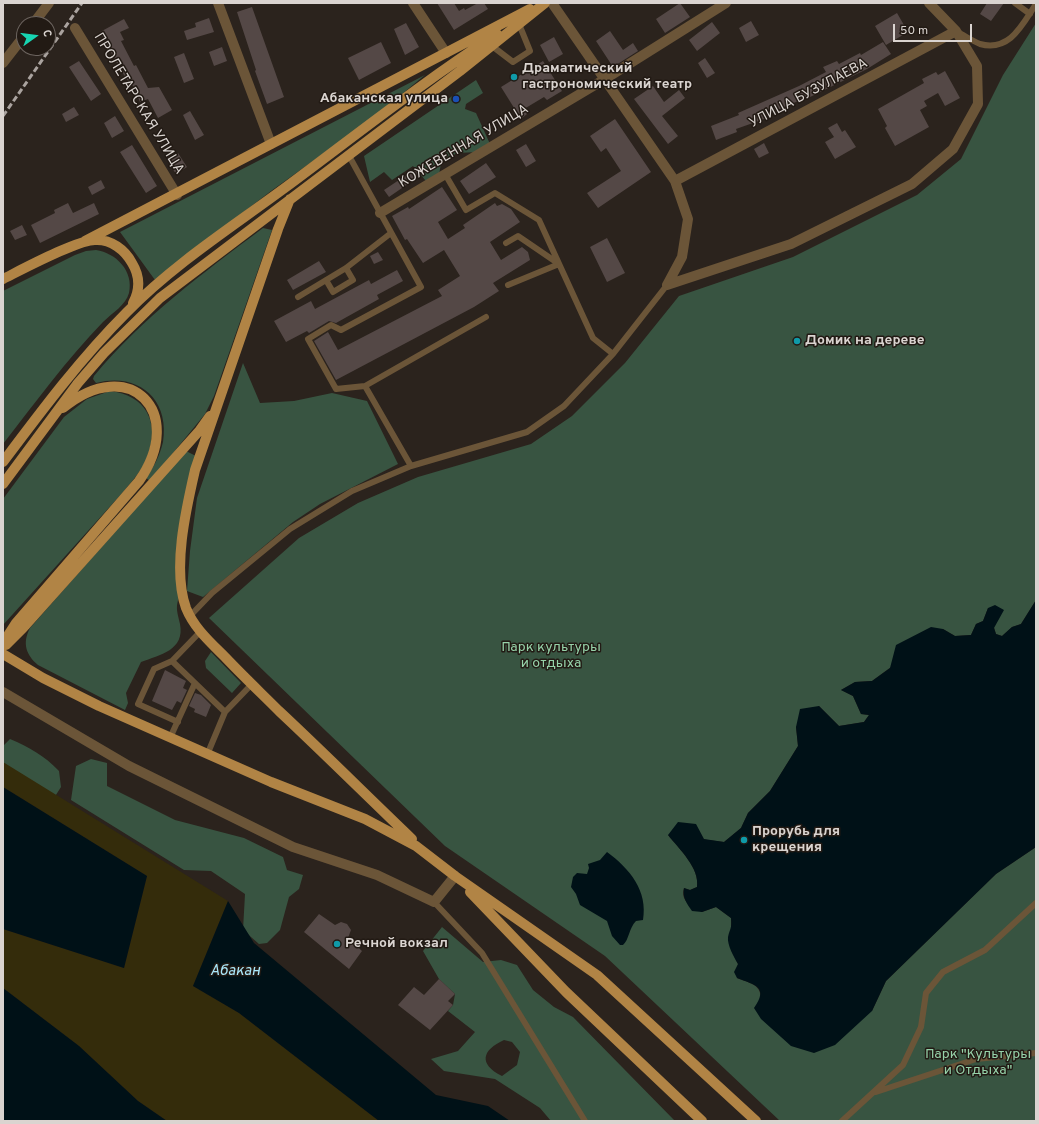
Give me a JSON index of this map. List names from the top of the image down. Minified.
{"streets":{"street":["УЛИЦА БУЗУЛАЕВА","ПРОЛЕТАРСКАЯ УЛИЦА","КОЖЕВЕННАЯ УЛИЦА"]},"water":["Абакан"],"parks":["Парк культуры и отдыха","Парк \"Культуры и Отдыха\""],"places":["Драматический гастрономический театр","Абаканская улица","Домик на дереве","Прорубь для крещения","Речной вокзал"],"scale_bar":"50 m","north":"right"}
